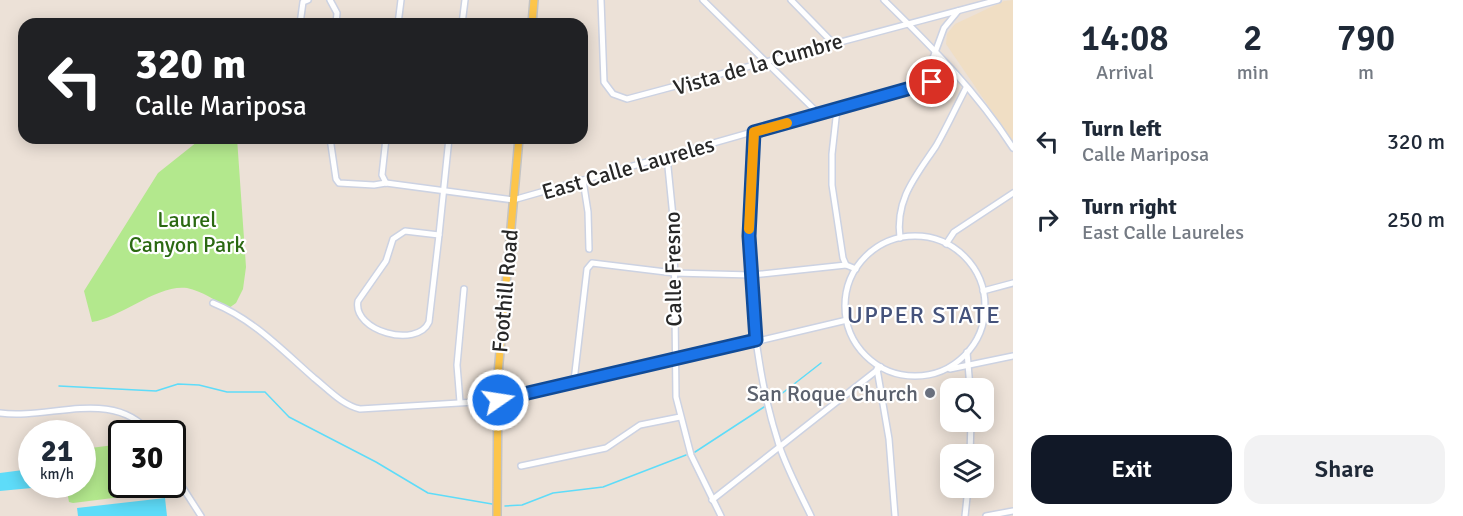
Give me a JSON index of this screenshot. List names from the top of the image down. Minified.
{"streets":{"main road":["Foothill Road"],"street":["Vista de la Cumbre","East Calle Laureles","Calle Fresno"]},"crossings":[["East Calle Laureles","Calle Fresno"],["East Calle Laureles","Foothill Road"]],"districts":["UPPER STATE"],"parks":["Laurel Canyon Park"],"places":["San Roque Church"],"page":{"eta":["14:08","Arrival","2","min","790","m"],"turn":["320 m","Calle Mariposa"],"list":[{"name":"Turn left","note":"Calle Mariposa","value":"320 m"},{"name":"Turn right","note":"East Calle Laureles","value":"250 m"}],"speed":"21 km/h","limit":"30","buttons":["Exit","Share"]}}
